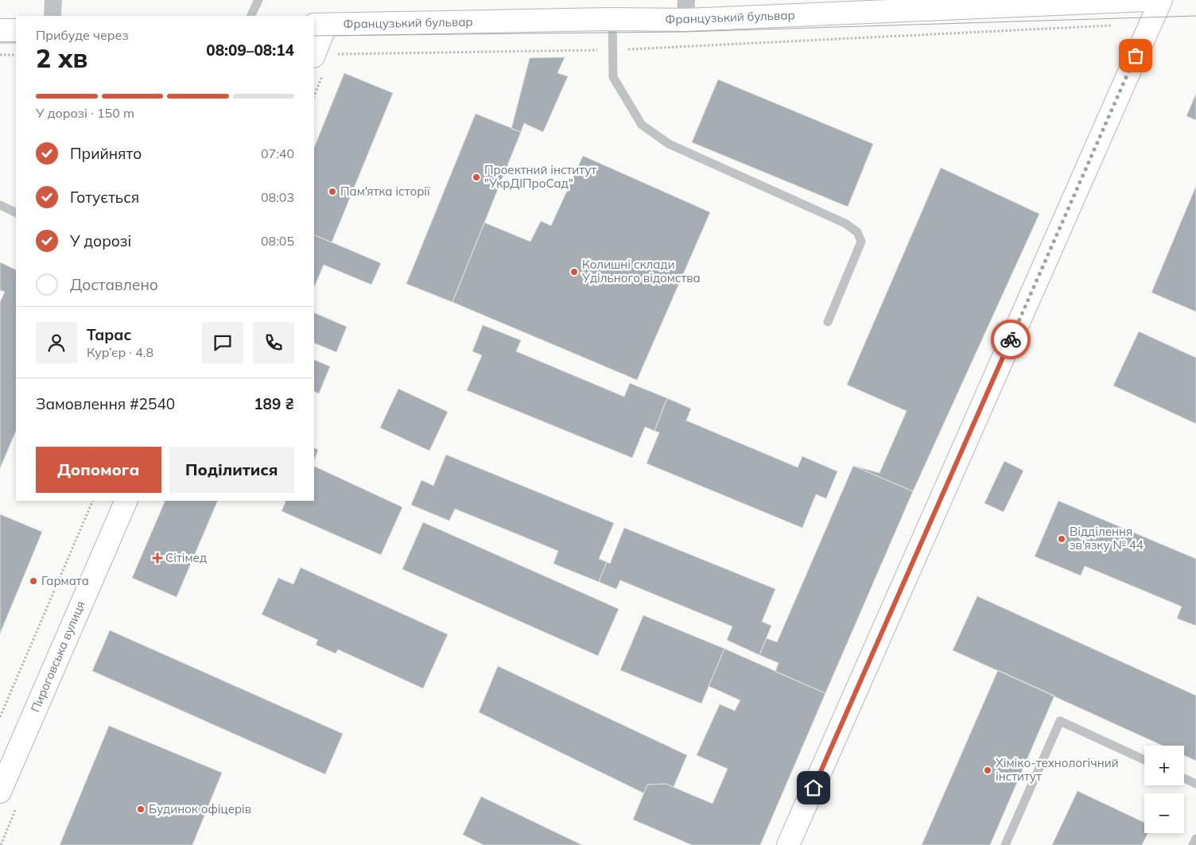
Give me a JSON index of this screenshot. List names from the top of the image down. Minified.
{"streets":{"street":["Французький бульвар","Пироговська вулиця"]},"places":{"other":["Проектний інститут \"УкрДІПроСад\"","Пам'ятка історії","Колишні склади Удільного відомства","Відділення зв'язку № 44","Гармата","Хіміко-технологічний інститут","Будинок офіцерів"],"health":["Сітімед"]},"page":{"heading":["2 хв","Прибуде через","08:09–08:14"],"panel":["Тарас","Кур’єр · 4.8","Замовлення #2540","189 ₴"],"bar":"У дорозі · 150 m","list":[["Прийнято","07:40"],["Готується","08:03"],["У дорозі","08:05"],"Доставлено"],"buttons":["Допомога","Поділитися"],"map_buttons":["+","−"]}}
